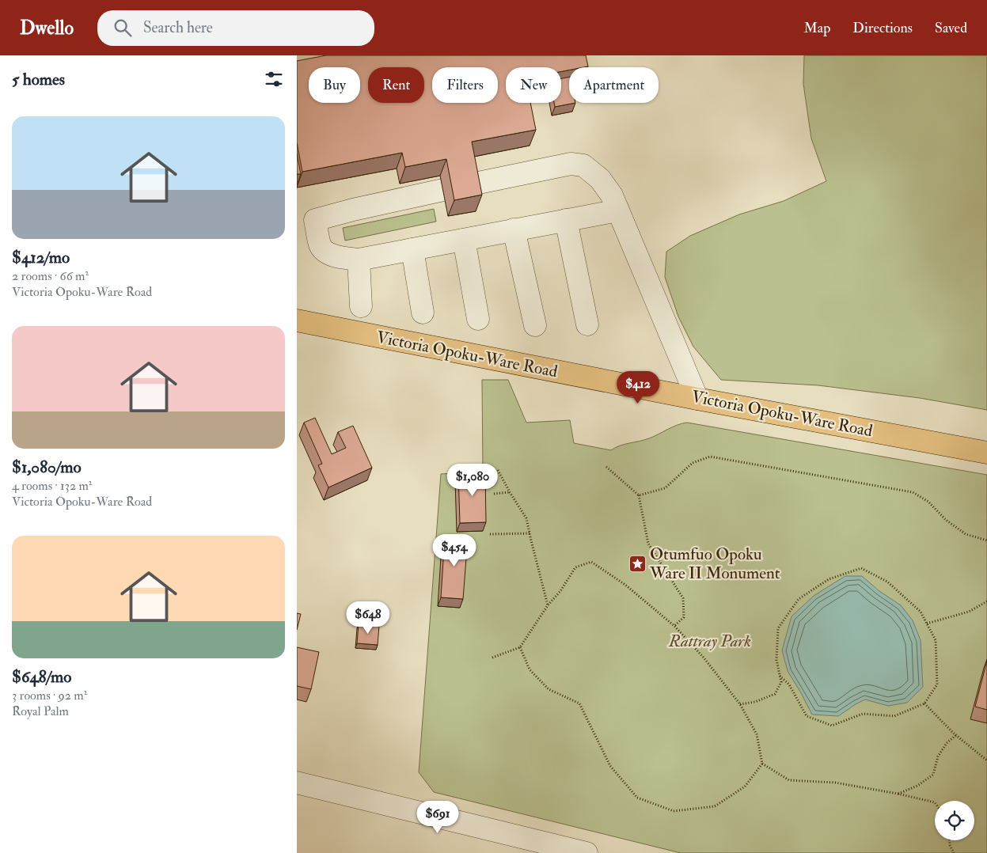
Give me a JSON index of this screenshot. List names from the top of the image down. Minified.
{"streets":{"main road":["Victoria Opoku-Ware Road"]},"parks":["Rattray Park"],"places":{"place":["Otumfuo Opoku Ware II Monument"]},"page":{"header":"Dwello","search":"Search here","nav":["Map","Directions","Saved"],"heading":"5 homes","chip":["Buy","Rent","Filters","New","Apartment"],"list":[{"name":"$412/mo","note":"2 rooms · 66 m² · Victoria Opoku-Ware Road"},{"name":"$1,080/mo","note":"4 rooms · 132 m² · Victoria Opoku-Ware Road"},{"name":"$648/mo","note":"3 rooms · 92 m² · Royal Palm"}],"price":["$412","$1,080","$454","$648","$691"]}}
